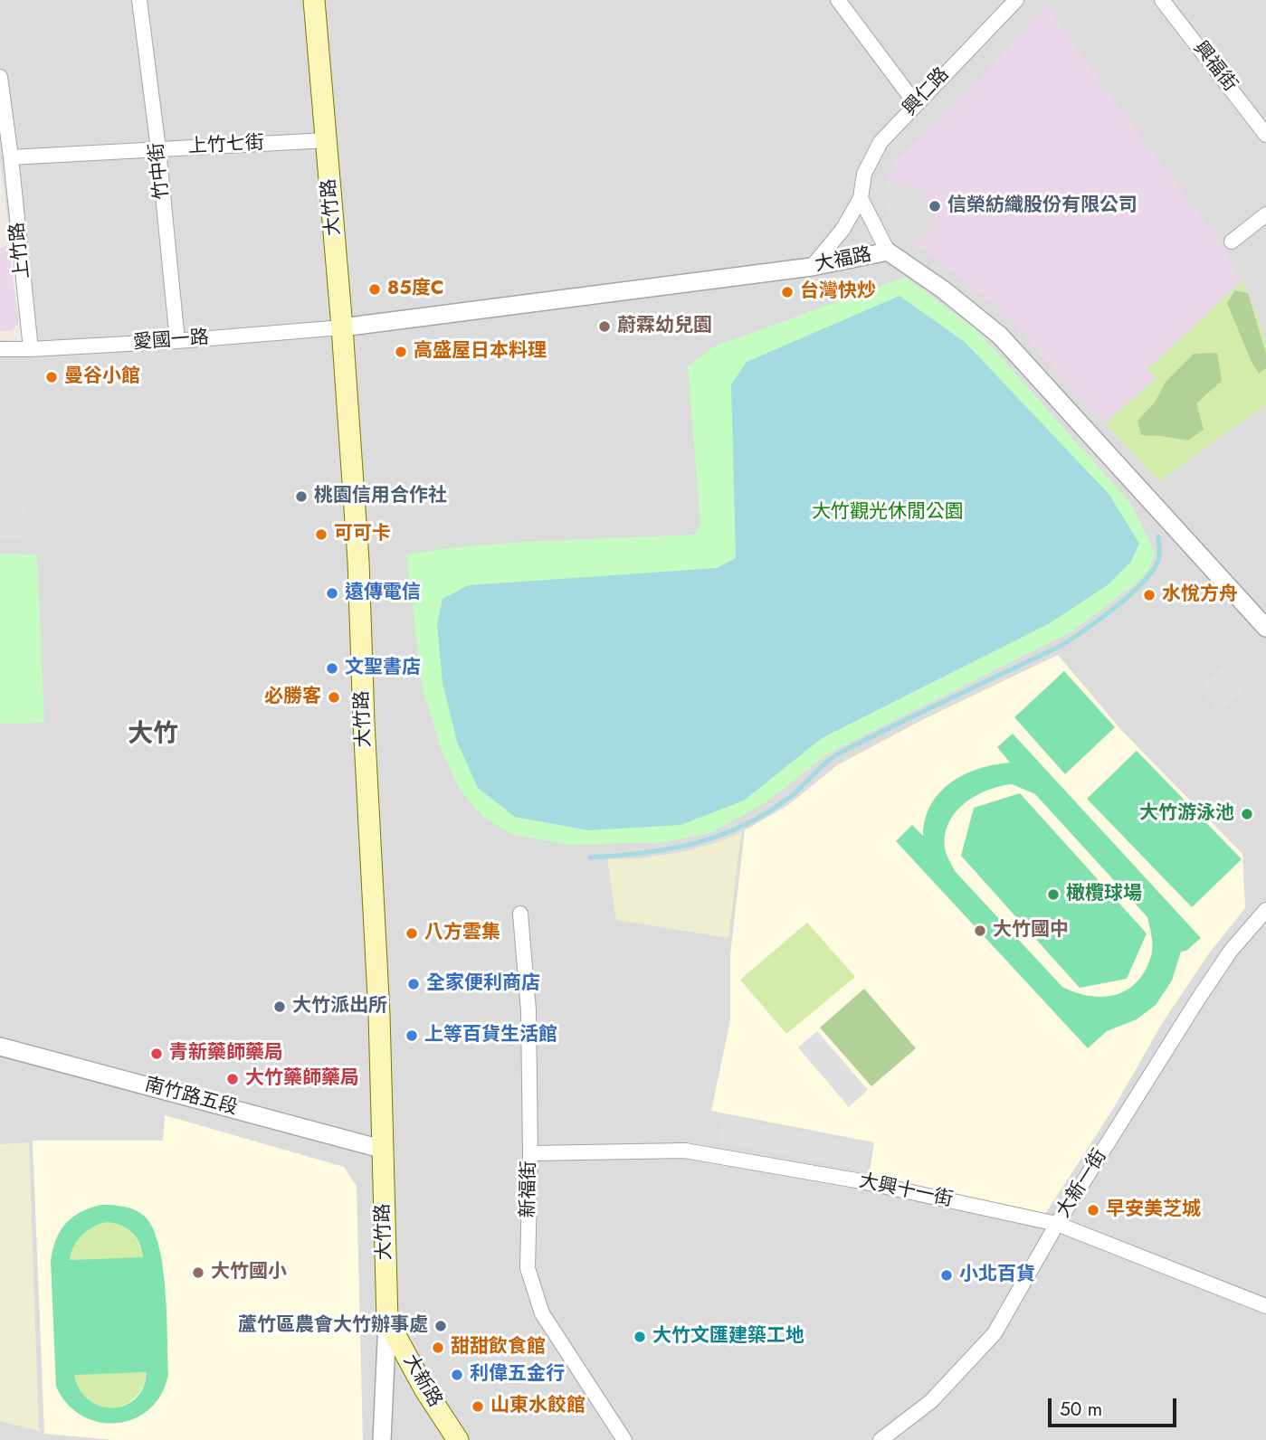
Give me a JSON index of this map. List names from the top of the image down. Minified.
{"streets":{"main road":["大竹路","大新路"],"street":["興福街","興仁路","上竹七街","竹中街","上竹路","大福路","愛國一路","南竹路五段","大新一街","新福街","大興十一街"]},"crossings":[["興仁路","大福路"],["上竹七街","竹中街"],["上竹七街","大竹路"],["上竹七街","上竹路"],["竹中街","愛國一路"],["大竹路","大福路"],["大竹路","愛國一路"],["大竹路","南竹路五段"],["大竹路","大新路"],["上竹路","愛國一路"],["大福路","愛國一路"],["大新一街","大興十一街"],["新福街","大興十一街"]],"districts":["大竹"],"parks":["大竹觀光休閒公園"],"places":["信榮紡織股份有限公司","85度C","台灣快炒","蔚霖幼兒園","高盛屋日本料理","曼谷小館","桃園信用合作社","可可卡","遠傳電信","水悅方舟","文聖書店","必勝客","大竹游泳池","橄欖球場","大竹國中","八方雲集","全家便利商店","大竹派出所","上等百貨生活館","青新藥師藥局","大竹藥師藥局","早安美芝城","大竹國小","小北百貨","蘆竹區農會大竹辦事處","大竹文匯建築工地","甜甜飲食館","利偉五金行","山東水餃館"],"scale_bar":"50 m"}
